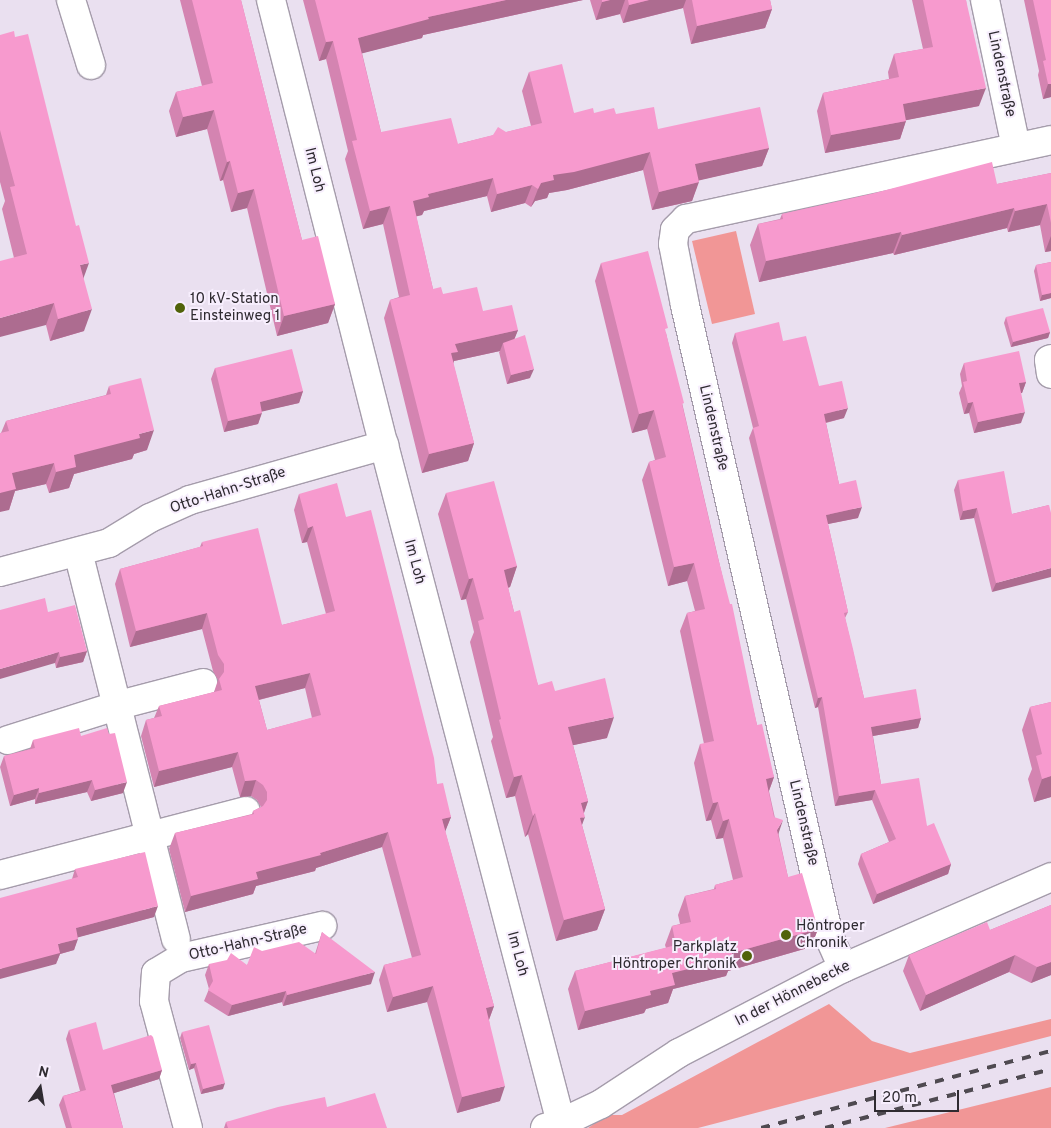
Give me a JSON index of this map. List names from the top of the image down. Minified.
{"streets":{"street":["Lindenstraße","Im Loh","Otto-Hahn-Straße","In der Hönnebecke"]},"crossings":[["Lindenstraße","In der Hönnebecke"],["Im Loh","Otto-Hahn-Straße"],["Im Loh","In der Hönnebecke"]],"places":["10 kV-Station Einsteinweg 1","Höntroper Chronik","Parkplatz Höntroper Chronik"],"scale_bar":"20 m","north":"top"}
